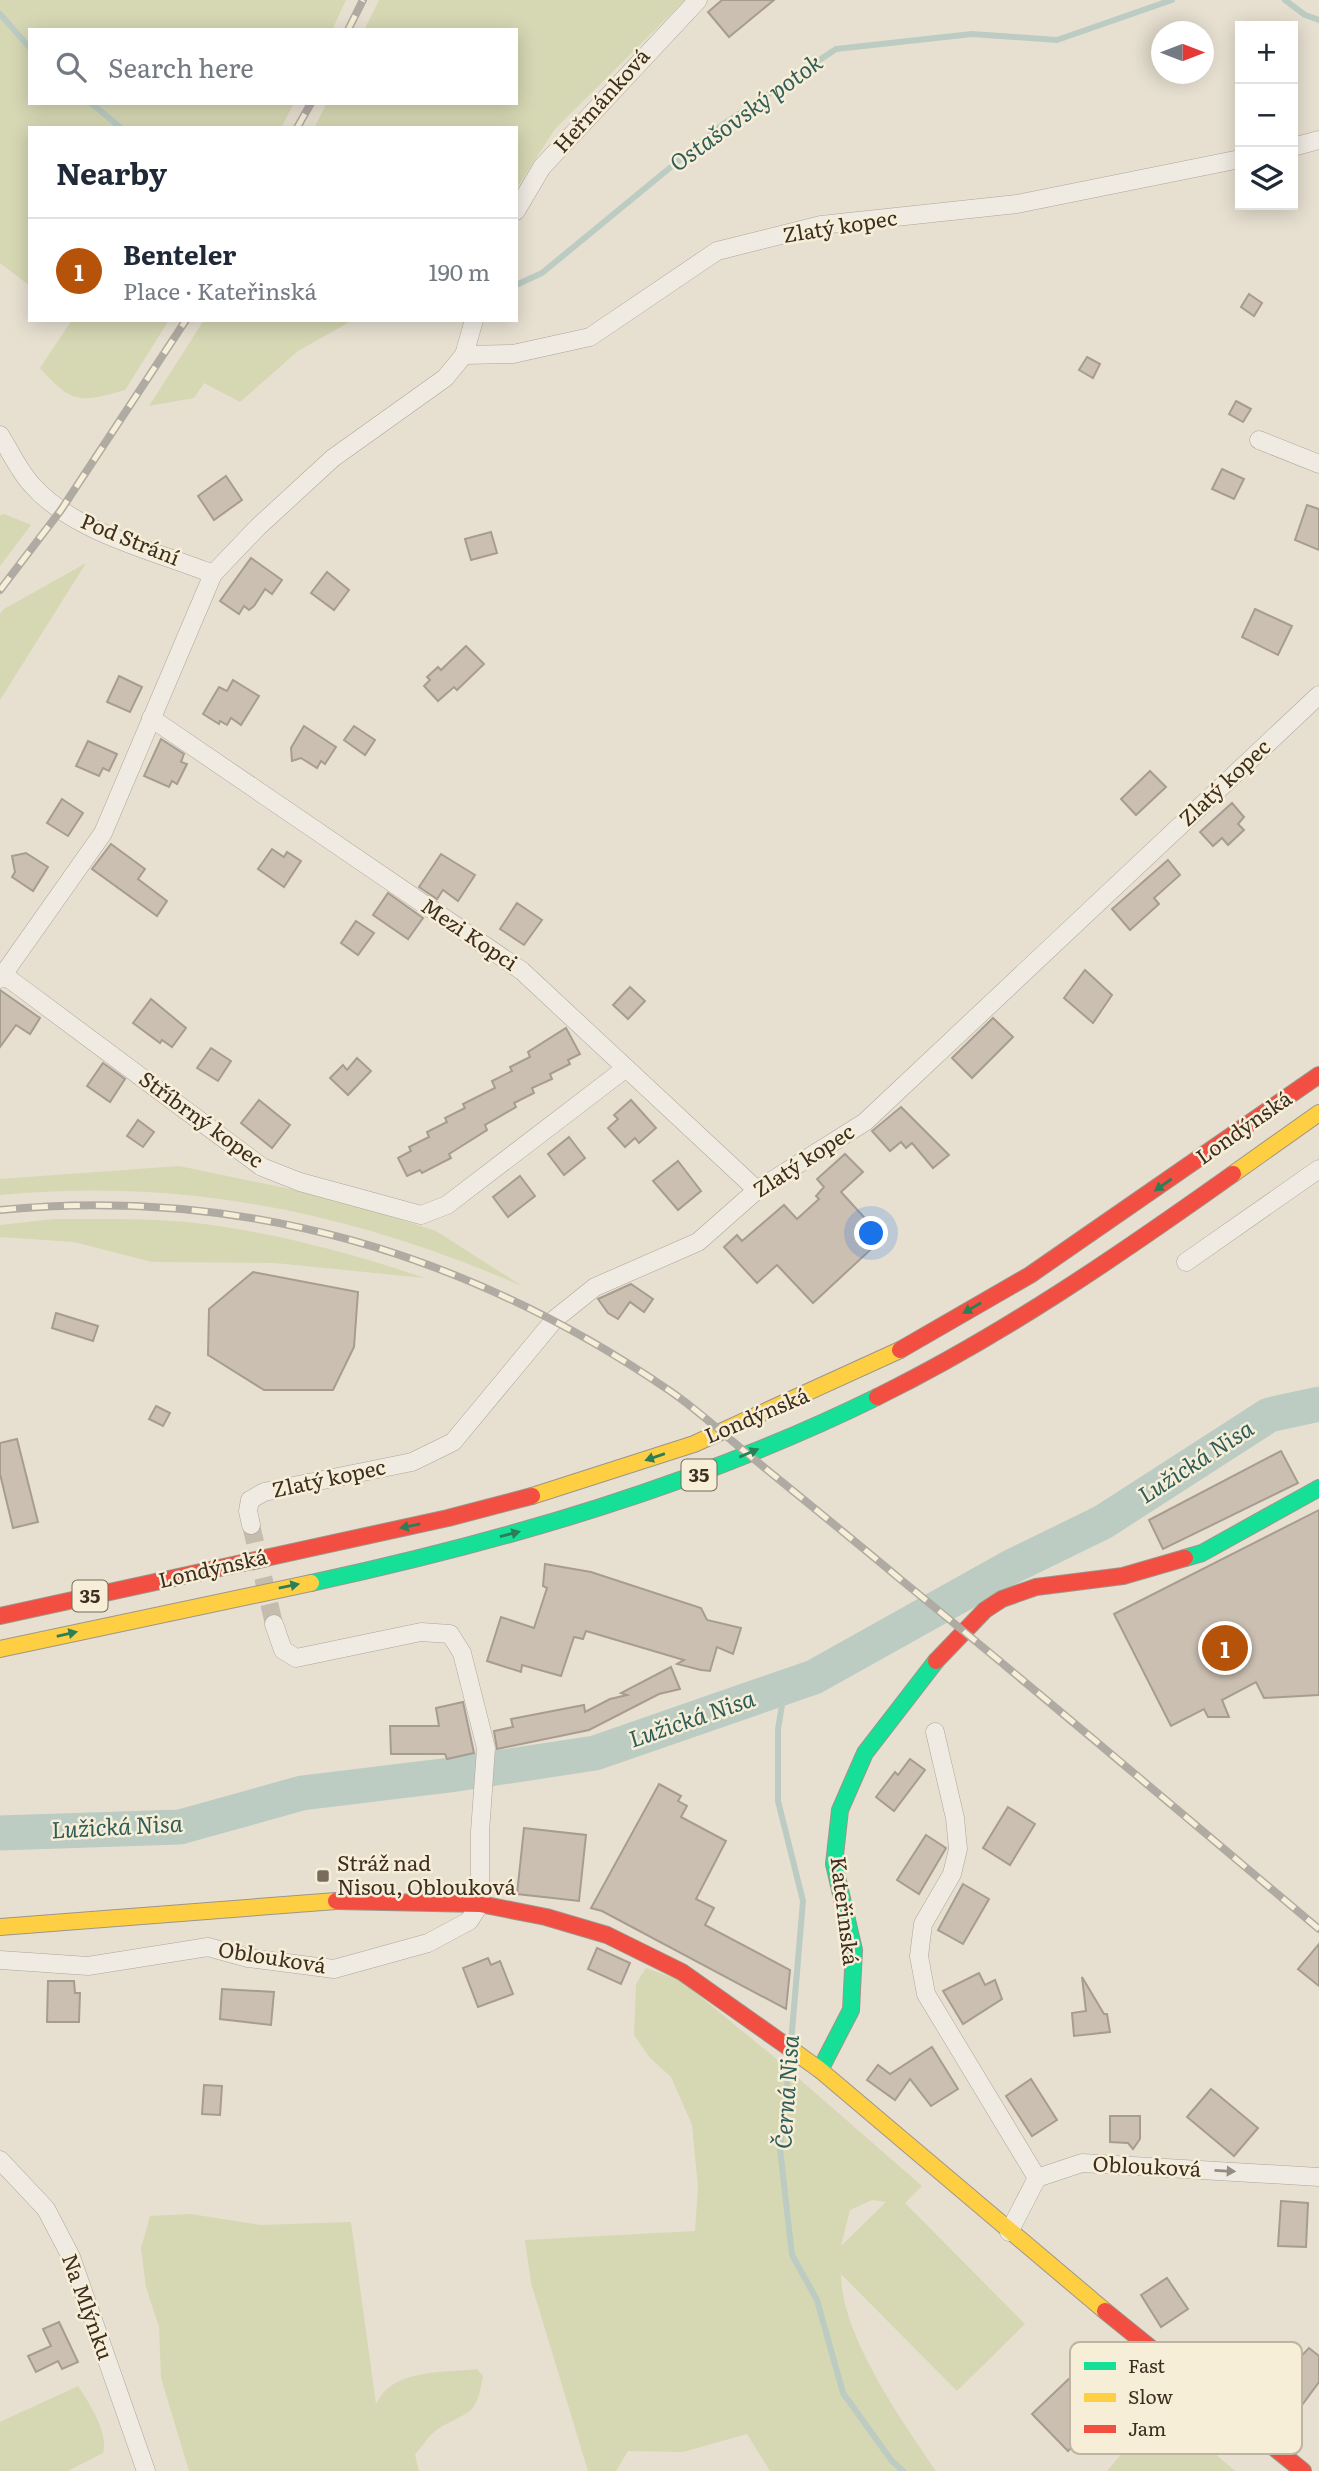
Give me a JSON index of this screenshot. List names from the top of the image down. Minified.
{"streets":{"main road":["Londýnská","35","Kateřinská"],"street":["Heřmánková","Zlatý kopec","Pod Strání","Mezi Kopci","Stříbrný kopec","Oblouková","Na Mlýnku"]},"crossings":[["Zlatý kopec","Mezi Kopci"],["Zlatý kopec","Stříbrný kopec"],["Pod Strání","Stříbrný kopec"],["Mezi Kopci","Stříbrný kopec"]],"one_way":["Oblouková"],"water":["Ostašovský potok","Lužická Nisa","Černá Nisa"],"places":{"transit":["Stráž nad Nisou, Oblouková"]},"legend":["Fast","Slow","Jam"],"north":"right","page":{"map_buttons":["+","−"],"search":"Search here","heading":"Nearby","list":[{"mark":"1","name":"Benteler","note":"Place · Kateřinská","value":"190 m"}],"pins":"1"}}
